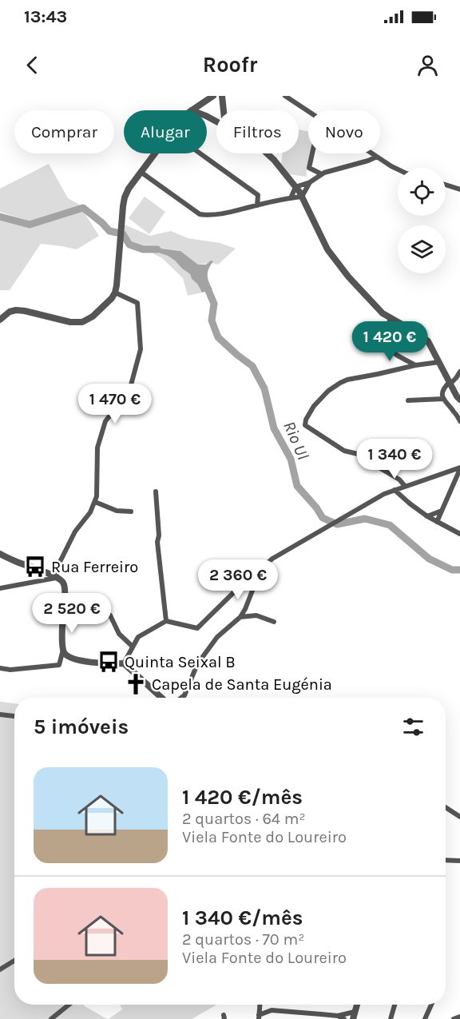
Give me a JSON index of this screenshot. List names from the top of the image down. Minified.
{"water":["Rio Ul"],"places":{"bus stop":["Rua Ferreiro","Quinta Seixal B"],"church":["Capela de Santa Eugénia"]},"page":{"status":"13:43","header":"Roofr","chip":["Comprar","Alugar","Filtros","Novo"],"price":["1 420 €","1 470 €","1 340 €","2 360 €","2 520 €"],"heading":"5 imóveis","list":[{"name":"1 420 €/mês","note":"2 quartos · 64 m² · Viela Fonte do Loureiro"},{"name":"1 340 €/mês","note":"2 quartos · 70 m² · Viela Fonte do Loureiro"}]}}
